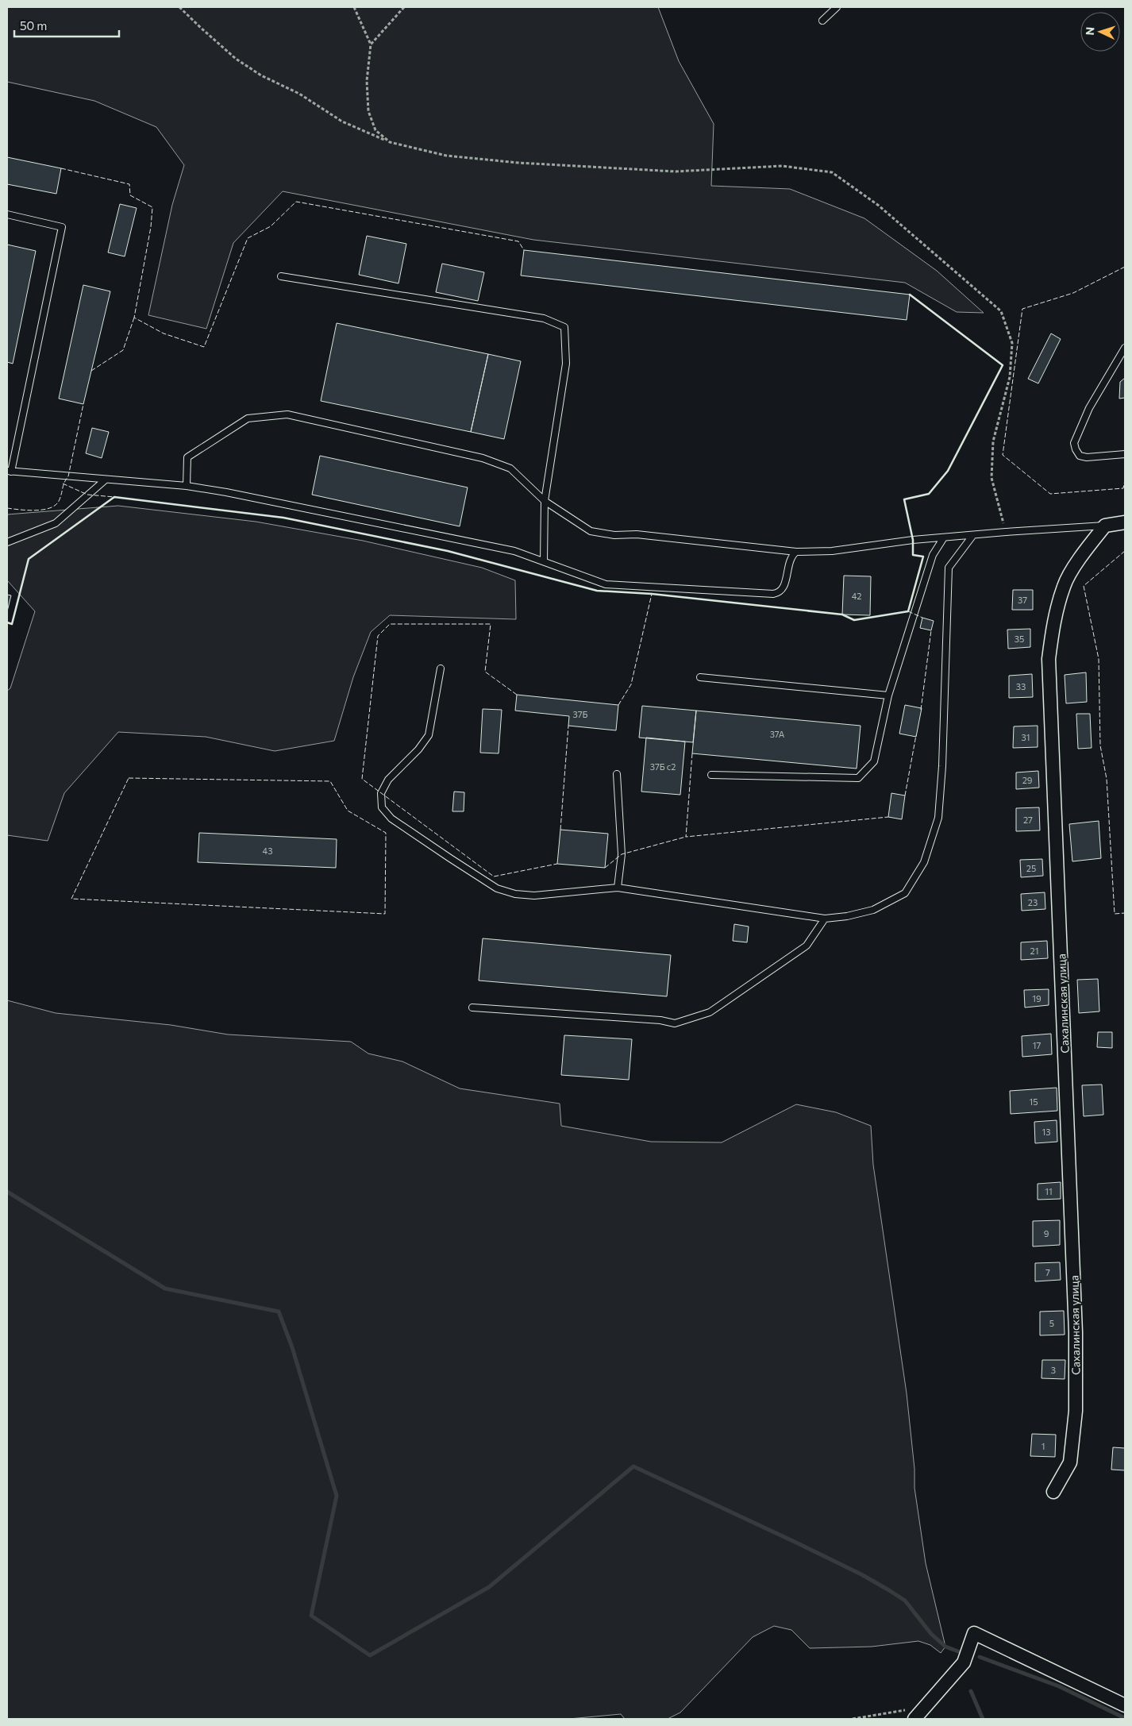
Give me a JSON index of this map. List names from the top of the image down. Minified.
{"streets":{"street":["Сахалинская улица"]},"house_numbers":["42","37","35","33","37Б","37А","31","37Б с2","29","27","43","25","23","21","19","17","15","13","11","9","7","5","3","1"],"scale_bar":"50 m","north":"left"}
